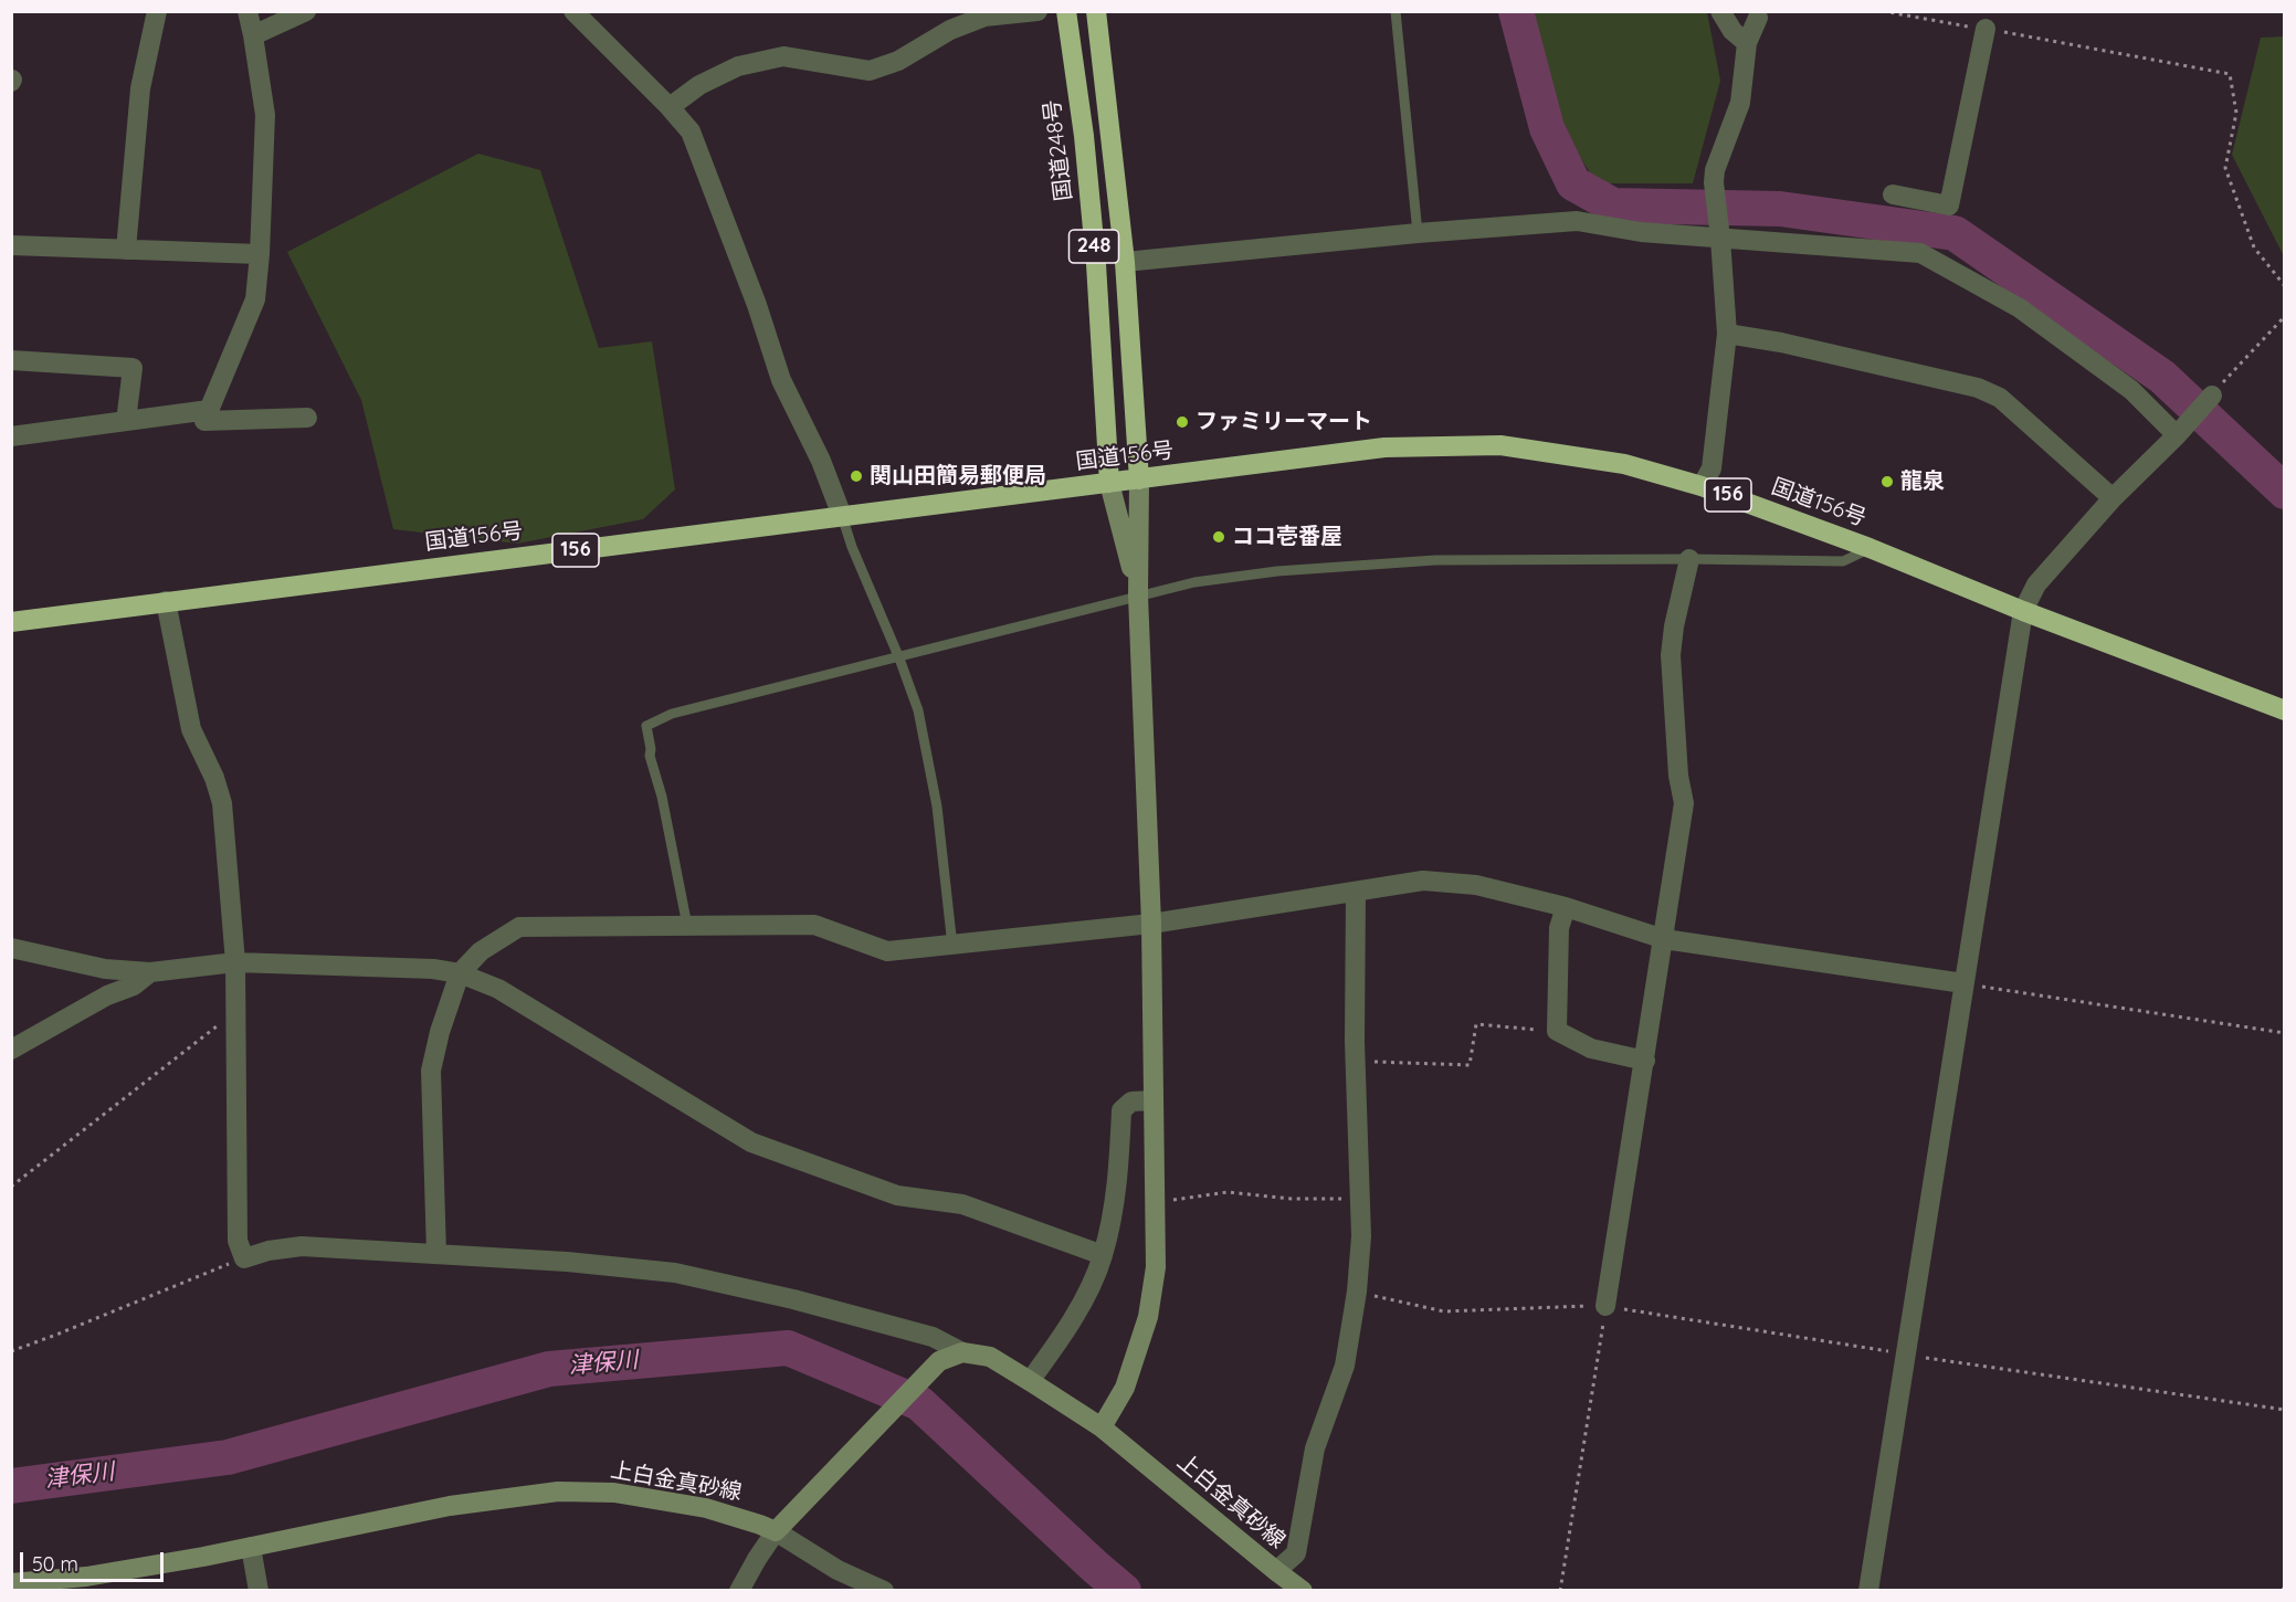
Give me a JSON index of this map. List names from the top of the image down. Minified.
{"streets":{"highway":["国道248号","248","国道156号","156"],"main road":["上白金真砂線"]},"crossings":[["国道248号","国道156号"],["248","国道156号"]],"water":["津保川"],"places":["ファミリーマート","関山田簡易郵便局","龍泉","ココ壱番屋"],"scale_bar":"50 m"}
